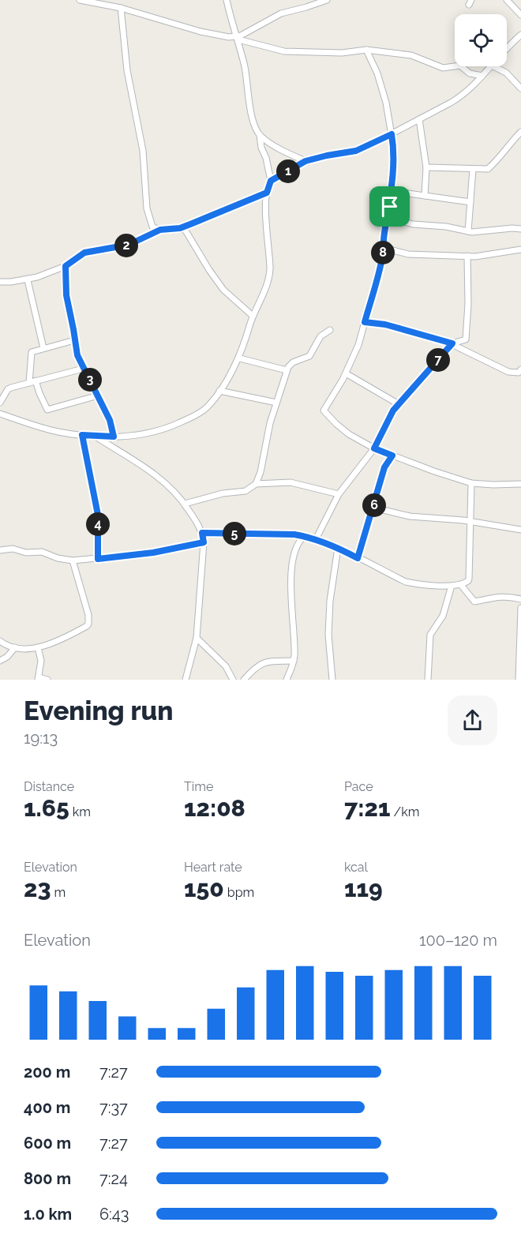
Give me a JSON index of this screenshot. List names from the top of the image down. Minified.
{"page":{"pins":["1","2","8","7","3","6","4","5"],"heading":["Evening run","19:13"],"stats":[["Distance","1.65 km"],["Time","12:08"],["Pace","7:21 /km"],["Elevation","23 m"],["Heart rate","150 bpm"],["kcal","119"]],"chart":["Elevation","100–120 m"],"list":[{"name":"200 m","note":"7:27"},{"name":"400 m","note":"7:37"},{"name":"600 m","note":"7:27"},{"name":"800 m","note":"7:24"},{"name":"1.0 km","note":"6:43"}]}}
